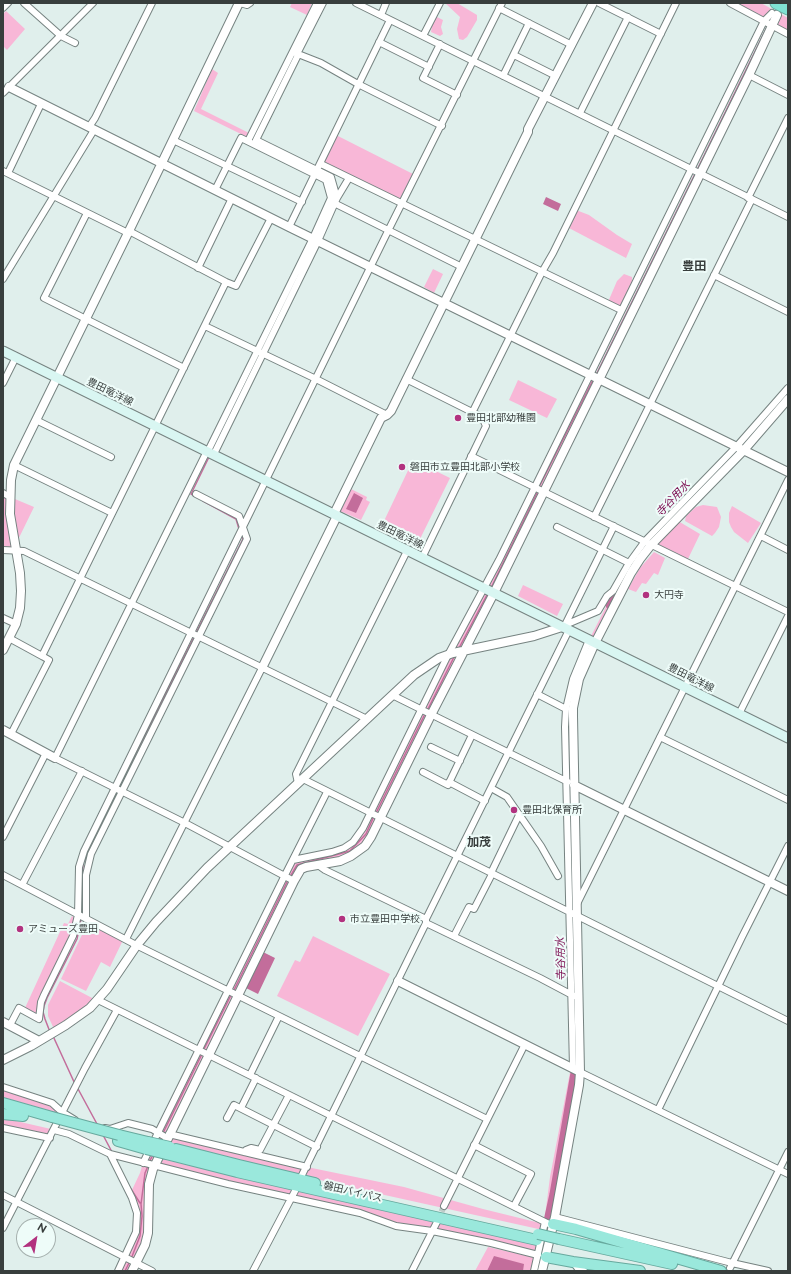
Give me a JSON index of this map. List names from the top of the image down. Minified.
{"streets":{"highway":["磐田バイパス"],"main road":["豊田竜洋線"]},"districts":["豊田","加茂"],"water":["寺谷用水"],"places":["豊田北部幼稚園","磐田市立豊田北部小学校","大円寺","豊田北保育所","市立豊田中学校","アミューズ豊田"],"north":"top right"}
